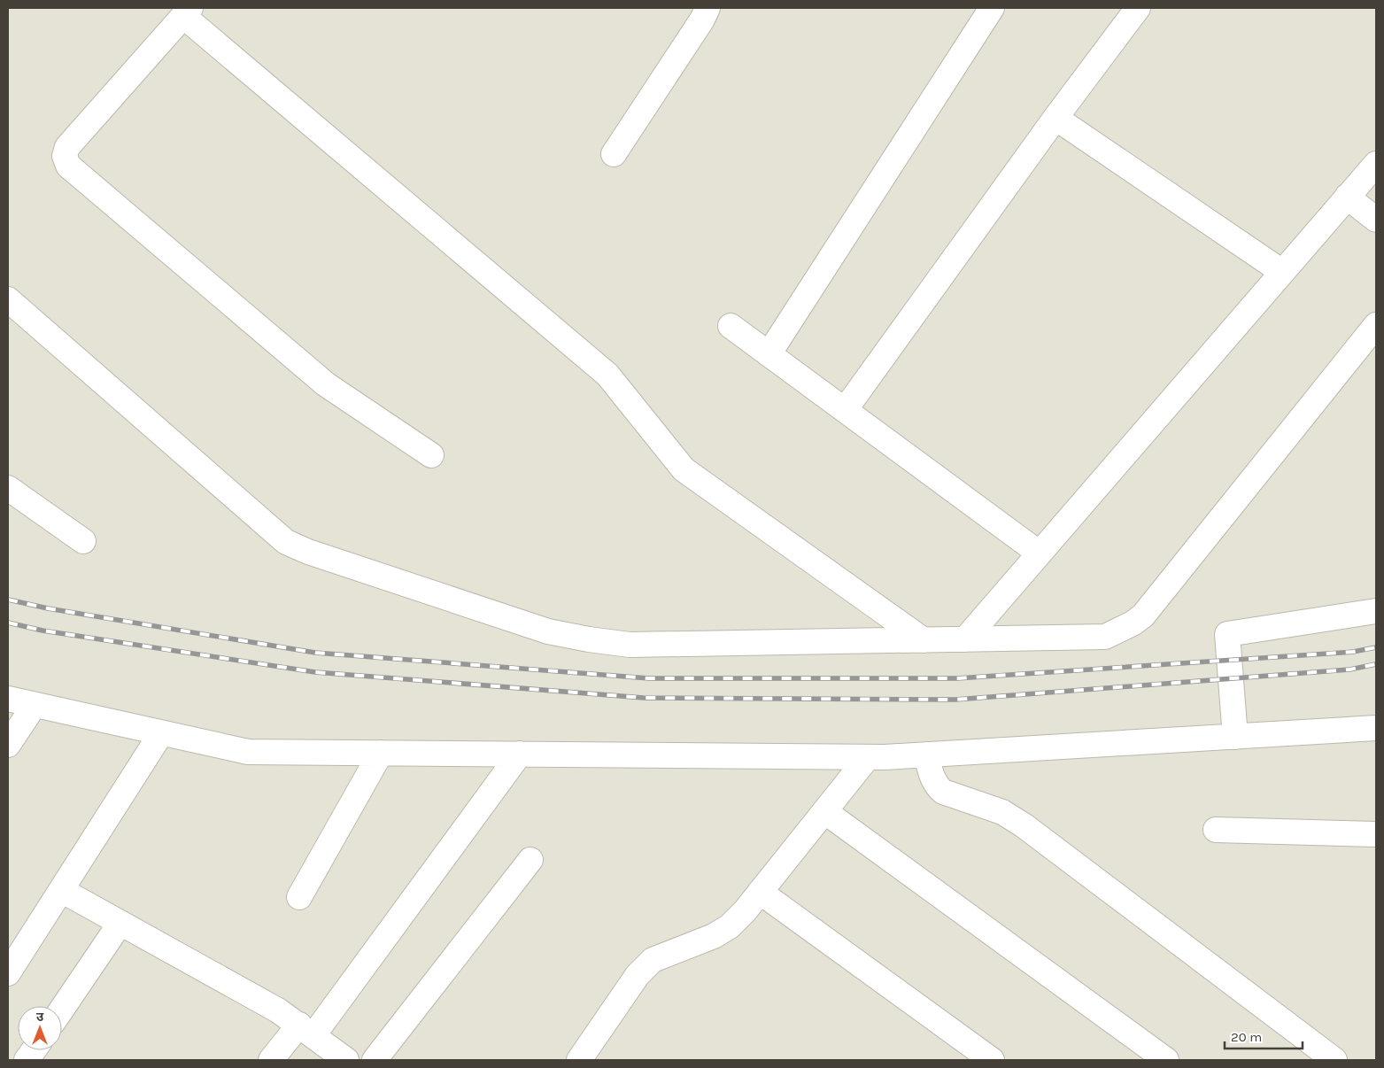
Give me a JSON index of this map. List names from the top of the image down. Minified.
{"scale_bar":"20 m","north":"top"}
